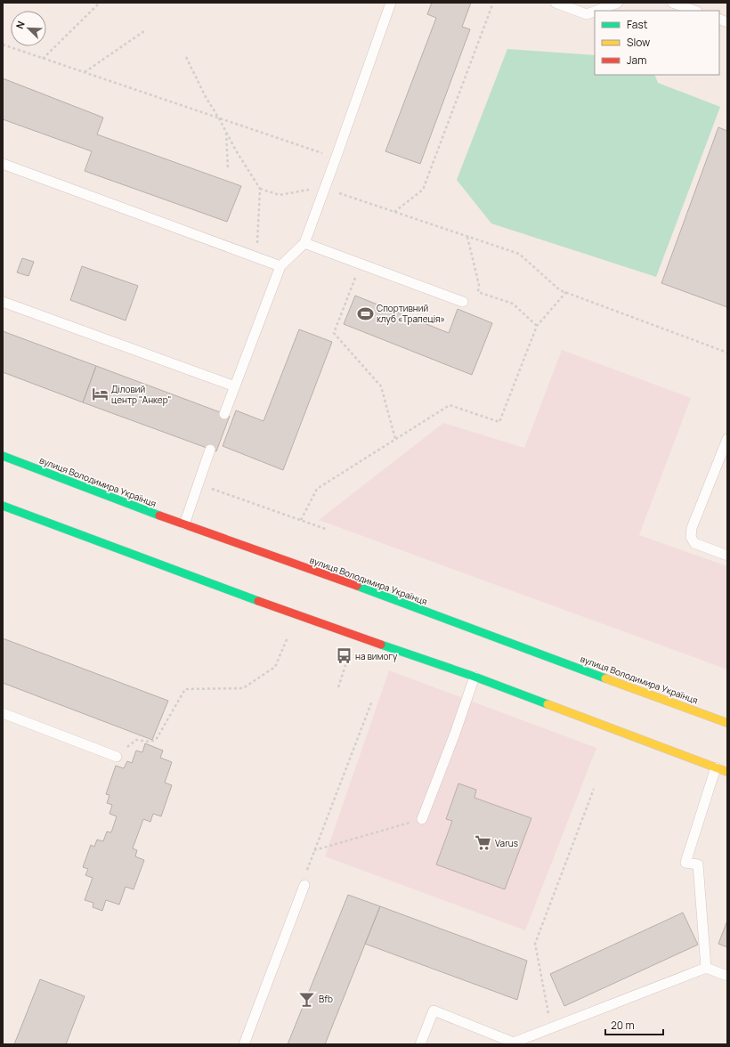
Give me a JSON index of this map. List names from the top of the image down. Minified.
{"streets":{"street":["вулиця Володимира Українця"]},"places":{"sports":["Спортивний клуб «Трапеція»"],"hotel":["Діловий центр \"Анкер\""],"bus stop":["на вимогу"],"supermarket":["Varus"],"bar":["Bfb"]},"legend":["Fast","Slow","Jam"],"scale_bar":"20 m","north":"top left"}
